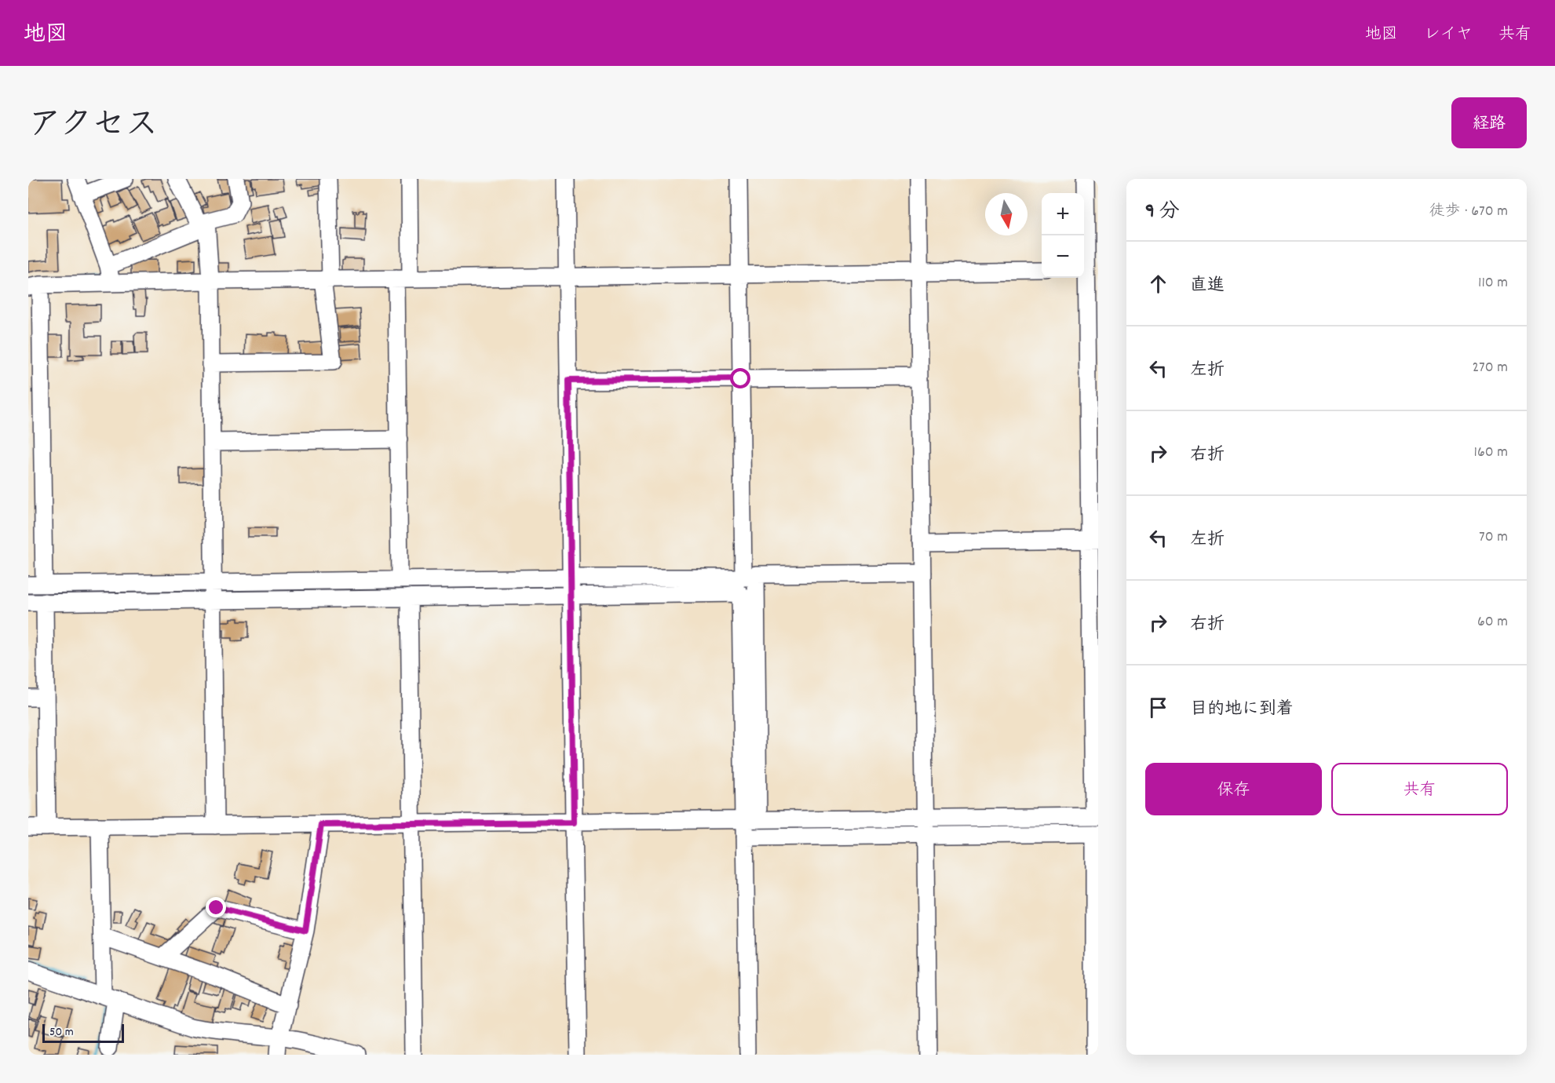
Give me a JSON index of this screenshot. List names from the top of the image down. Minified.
{"scale_bar":"50 m","north":"bottom","page":{"header":"地図","nav":["地図","レイヤ","共有"],"title":"アクセス","buttons":["経路",["保存","共有"]],"heading":["9 分","徒歩 · 670 m"],"map_buttons":["+","−"],"list":[["直進","110 m"],["左折","270 m"],["右折","160 m"],["左折","70 m"],["右折","60 m"],"目的地に到着"],"scale":"50 m"}}
